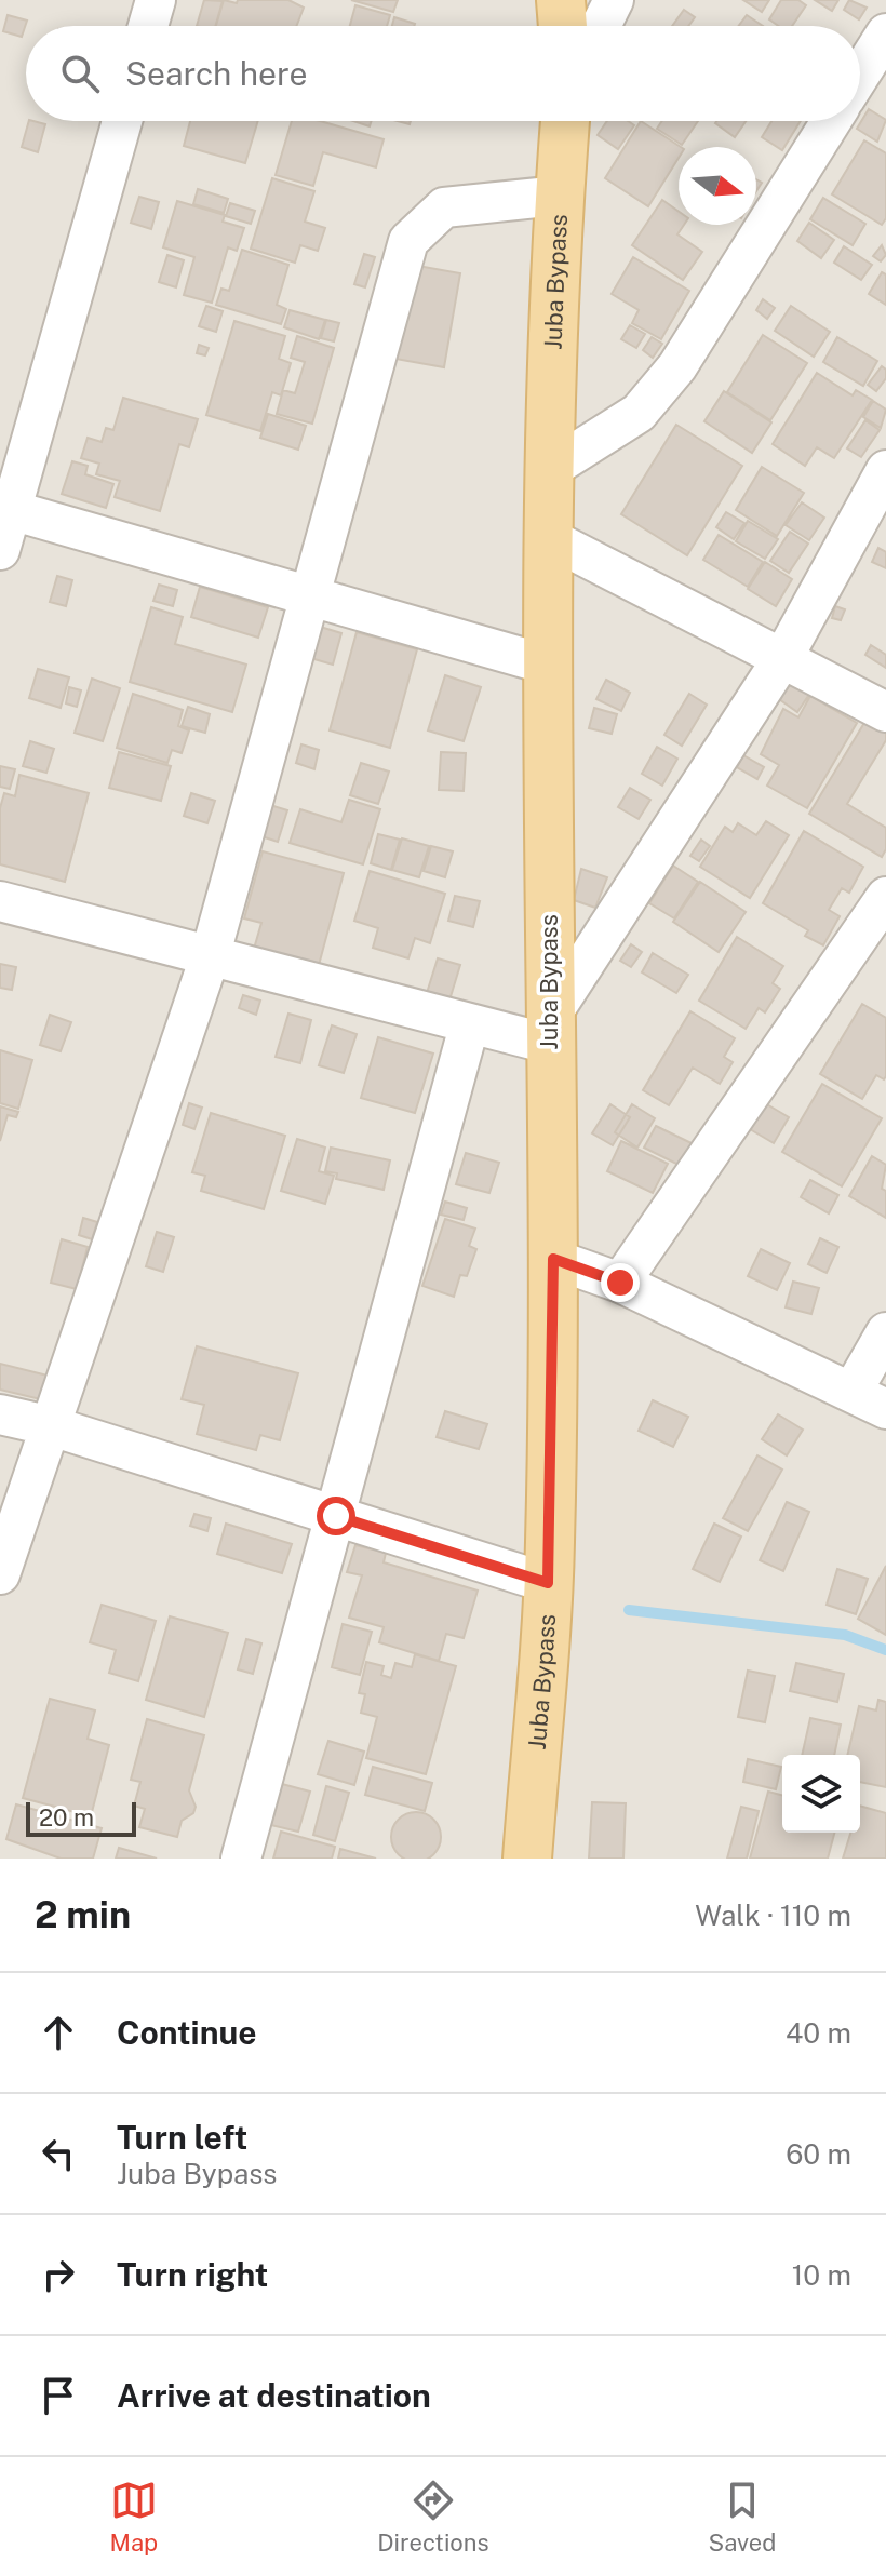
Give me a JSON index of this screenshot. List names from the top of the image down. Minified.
{"streets":{"main road":["Juba Bypass"]},"scale_bar":"20 m","north":"right","page":{"search":"Search here","scale":"20 m","heading":["2 min","Walk · 110 m"],"list":[["Continue","40 m"],["Turn left","Juba Bypass","60 m"],["Turn right","10 m"],"Arrive at destination"],"nav":["Map","Directions","Saved"]}}
